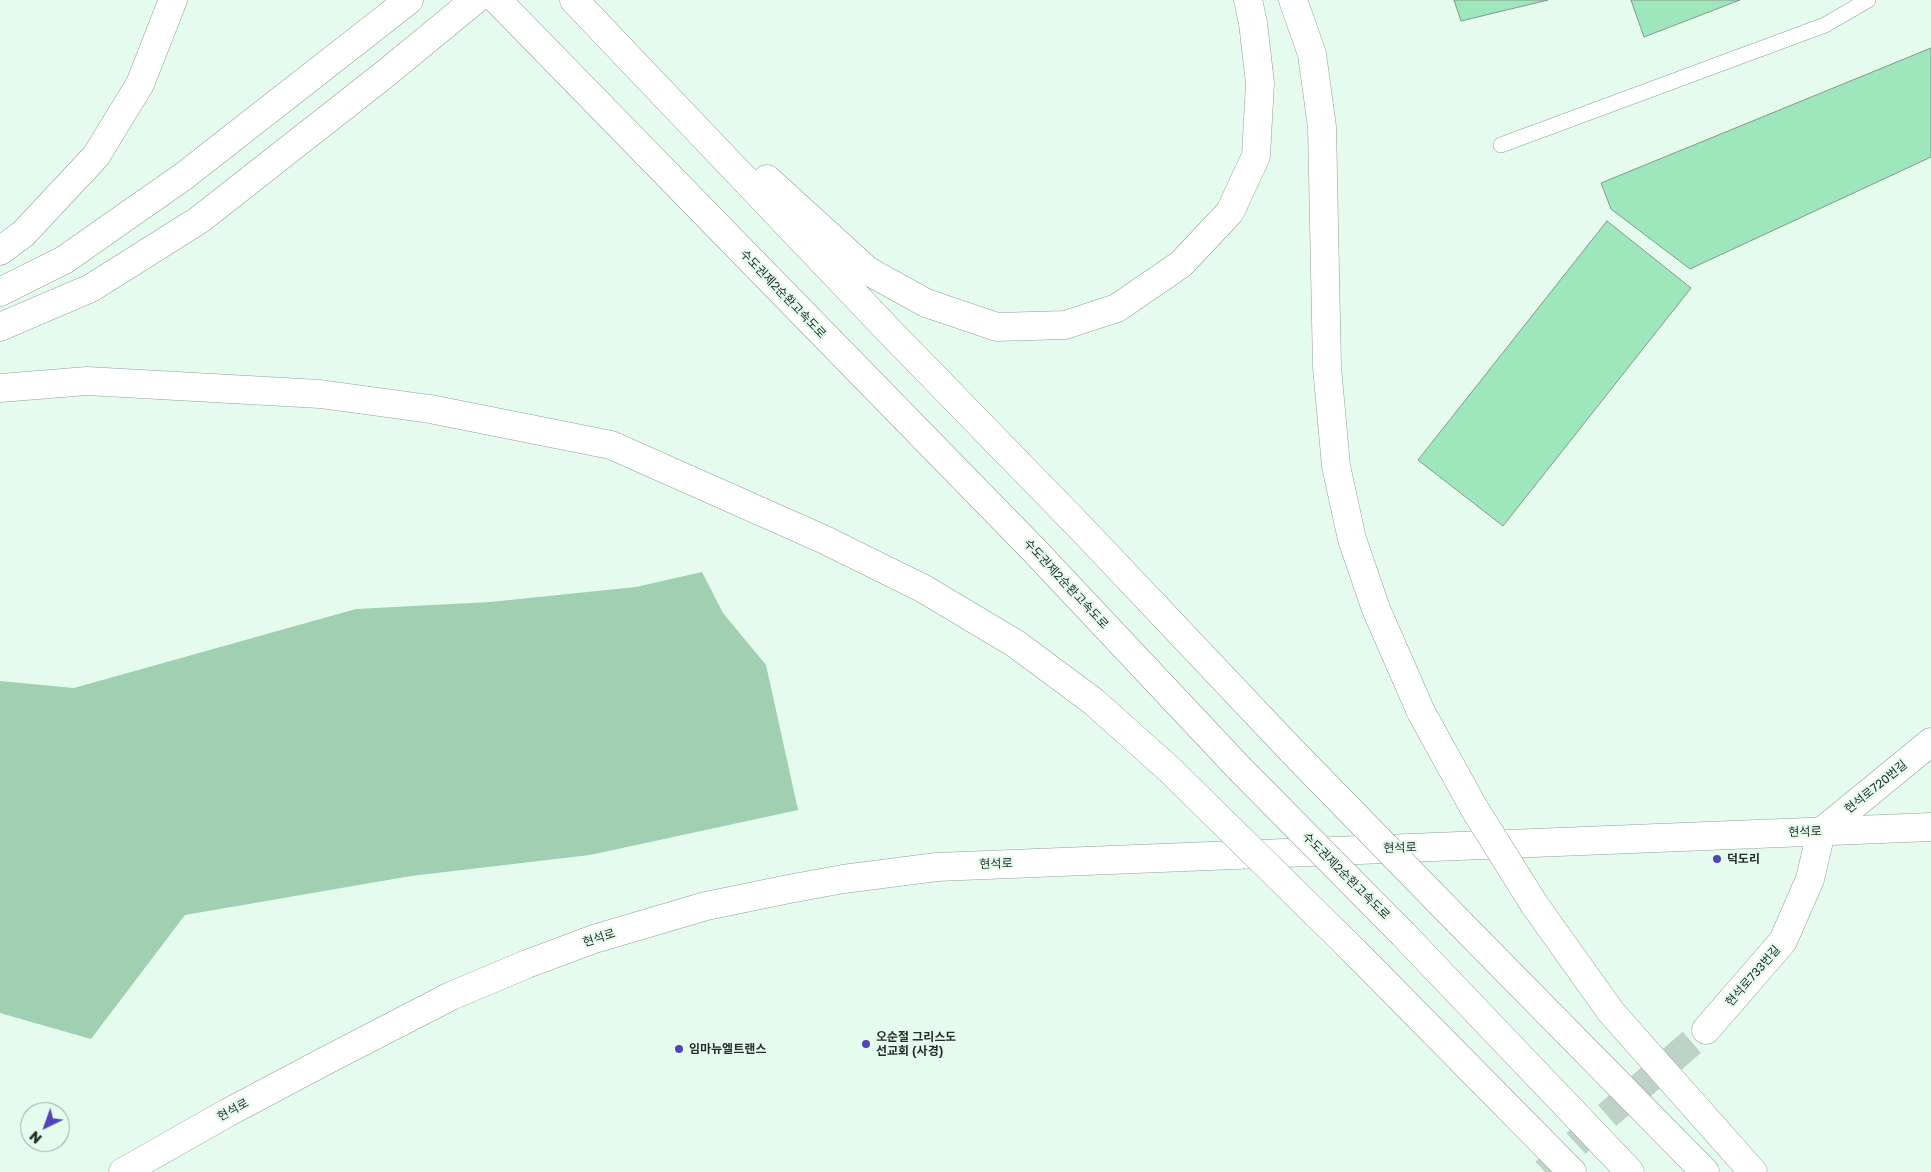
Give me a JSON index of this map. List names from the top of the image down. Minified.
{"streets":{"main road":["수도권제2순환고속도로","현석로720번길","현석로","현석로733번길"]},"crossings":[["현석로720번길","현석로"],["현석로720번길","현석로733번길"],["현석로","현석로733번길"]],"places":["덕도리","오순절 그리스도 선교회 (사경)","임마뉴엘트랜스"],"north":"bottom left"}
